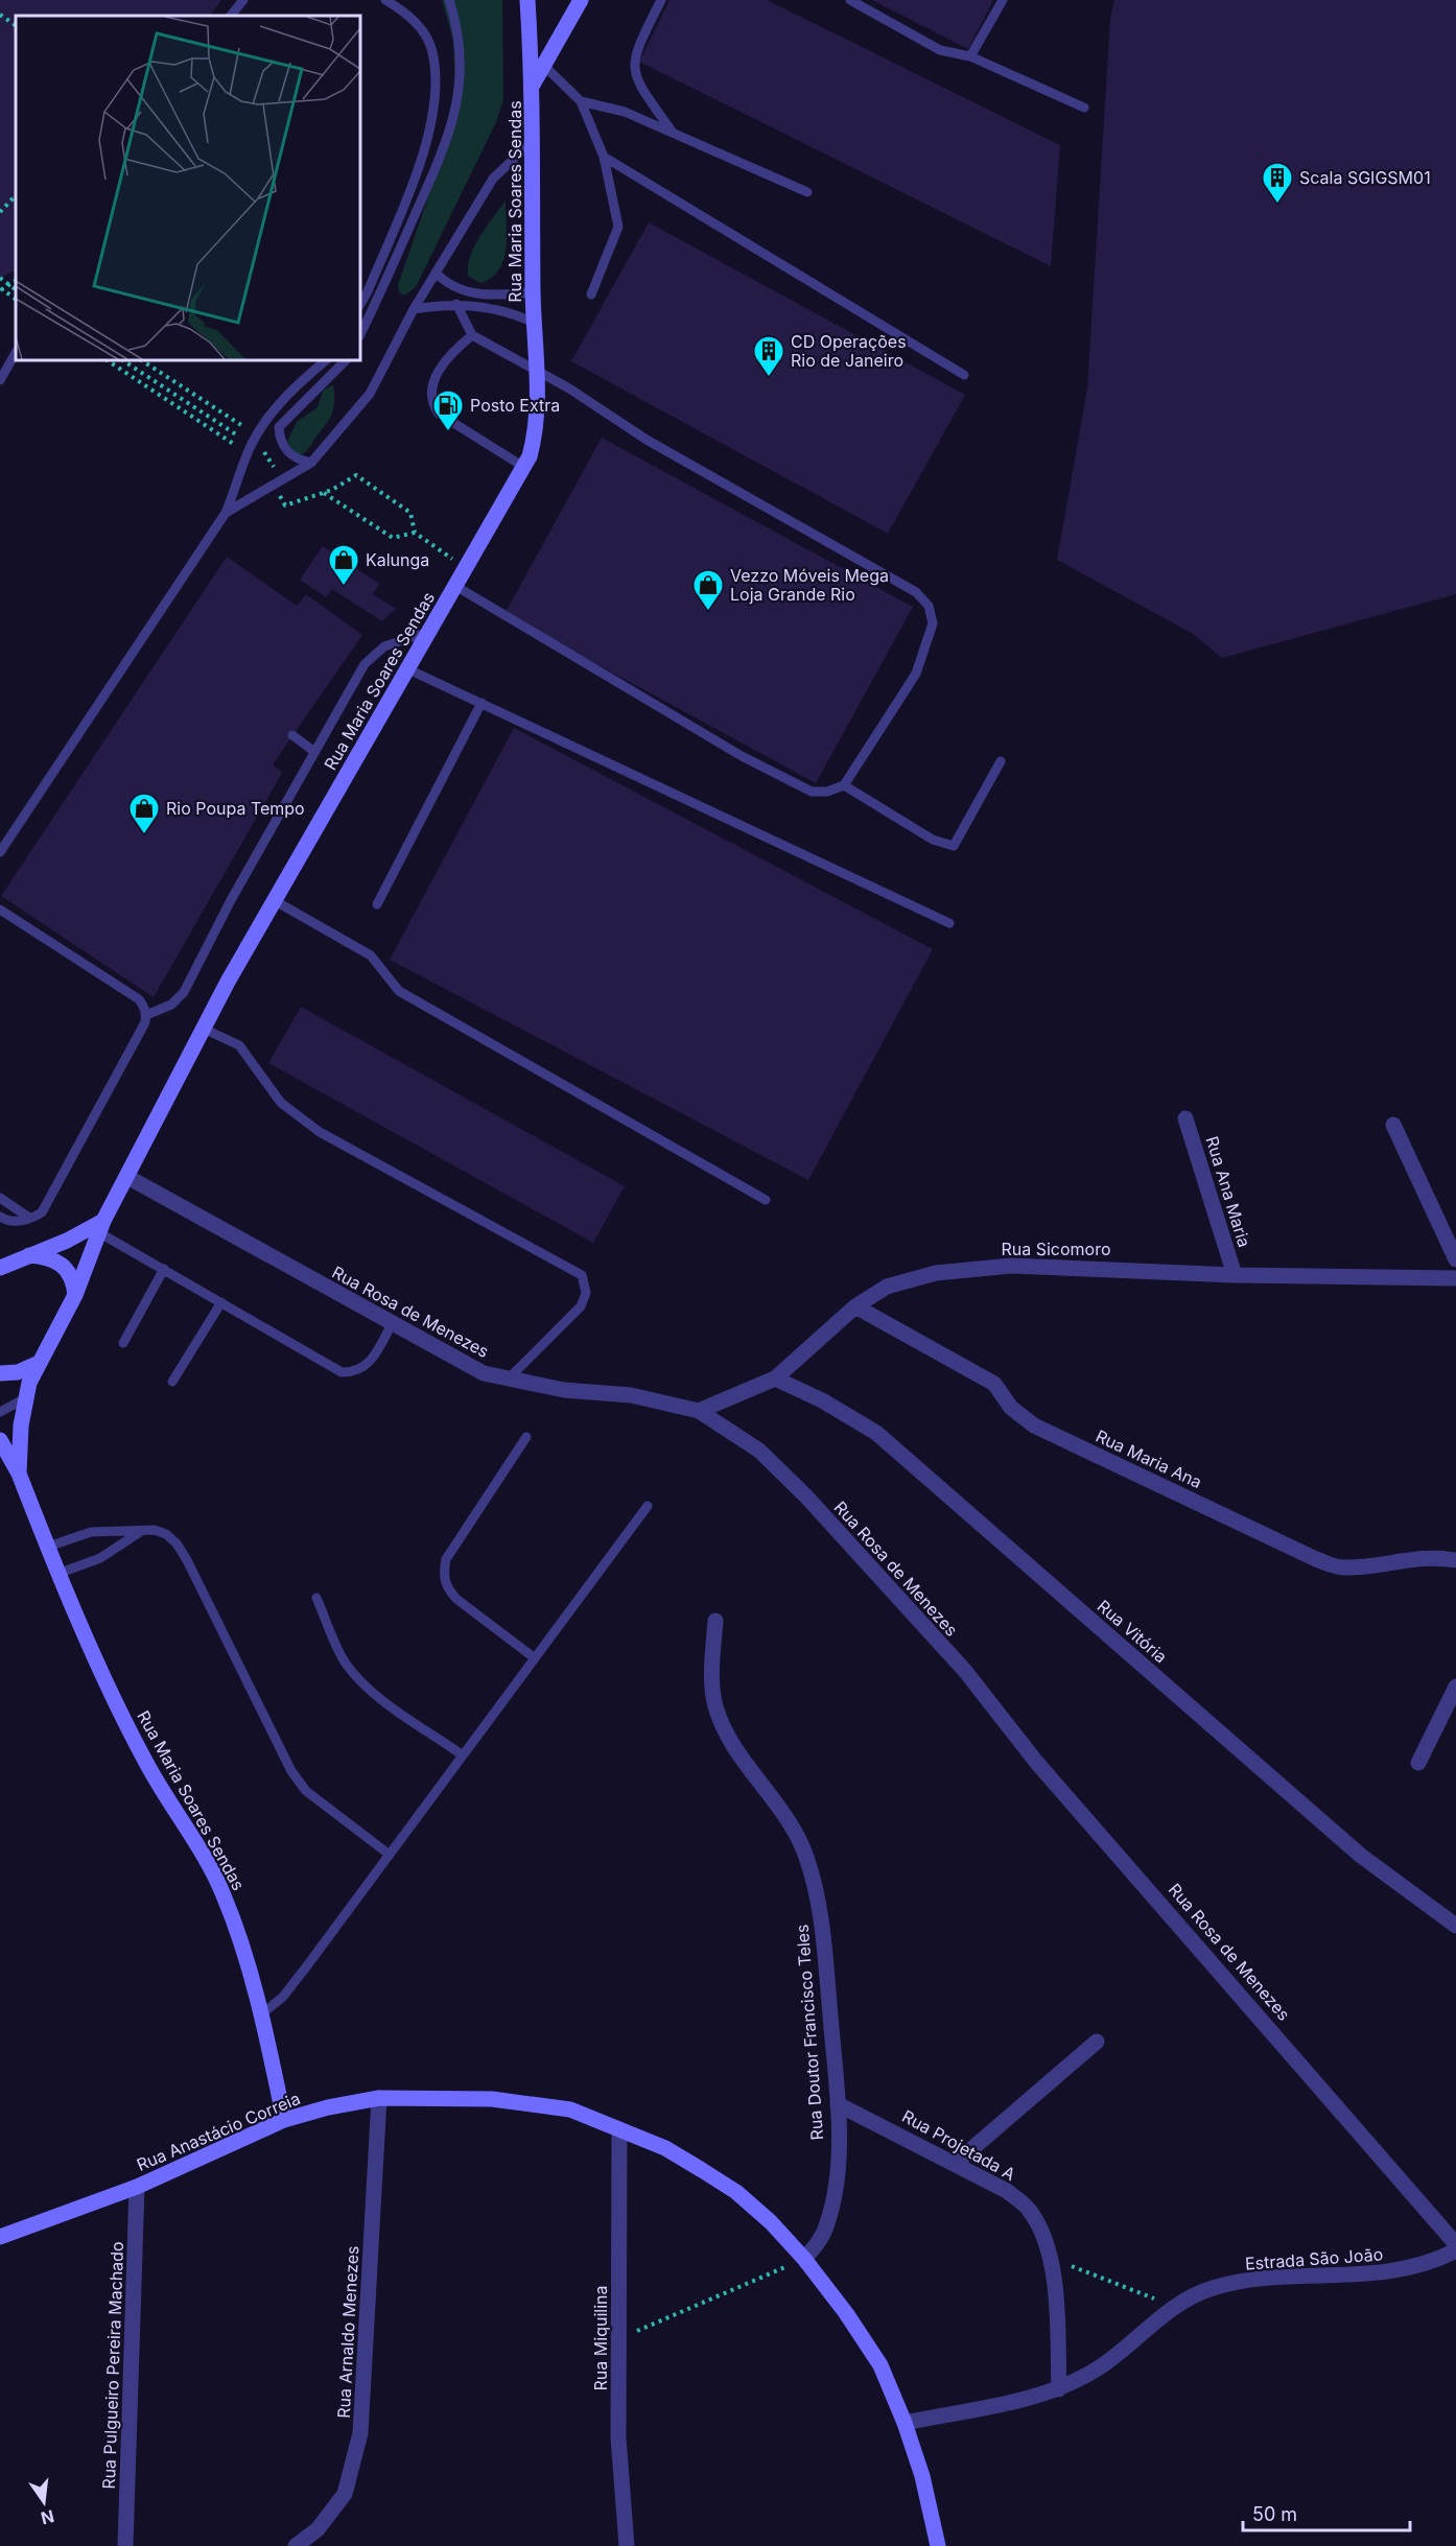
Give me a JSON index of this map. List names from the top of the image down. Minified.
{"streets":{"main road":["Rua Maria Soares Sendas","Rua Anastácio Correia"],"street":["Rua Ana Maria","Rua Sicomoro","Rua Rosa de Menezes","Rua Maria Ana","Rua Vitória","Rua Doutor Francisco Teles","Rua Projetada A","Estrada São João","Rua Arnaldo Menezes","Rua Miquilina","Rua Pulgueiro Pereira Machado"]},"crossings":[["Rua Maria Soares Sendas","Rua Rosa de Menezes"],["Rua Maria Soares Sendas","Rua Anastácio Correia"],["Rua Ana Maria","Rua Sicomoro"],["Rua Sicomoro","Rua Rosa de Menezes"],["Rua Sicomoro","Rua Maria Ana"],["Rua Sicomoro","Rua Vitória"],["Rua Doutor Francisco Teles","Rua Anastácio Correia"],["Rua Doutor Francisco Teles","Rua Projetada A"],["Rua Anastácio Correia","Estrada São João"],["Rua Anastácio Correia","Rua Arnaldo Menezes"],["Rua Anastácio Correia","Rua Miquilina"],["Rua Anastácio Correia","Rua Pulgueiro Pereira Machado"],["Rua Projetada A","Estrada São João"]],"places":{"building":["Scala SGIGSM01","CD Operações Rio de Janeiro"],"fuel station":["Posto Extra"],"shop":["Kalunga","Vezzo Móveis Mega Loja Grande Rio","Rio Poupa Tempo"]},"scale_bar":"50 m","north":"bottom"}
